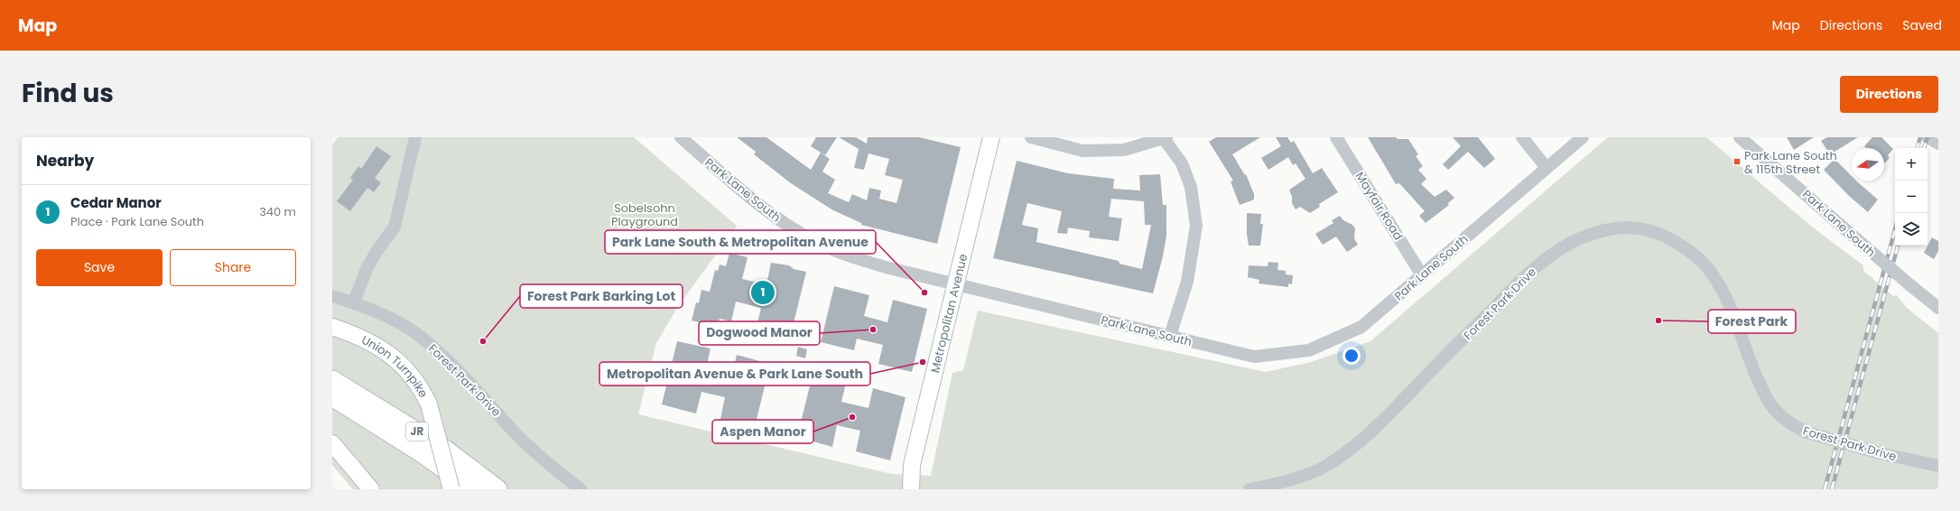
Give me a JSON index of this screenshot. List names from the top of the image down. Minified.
{"streets":{"highway":["JR"],"main road":["Metropolitan Avenue","Union Turnpike"],"street":["Park Lane South","Mayfair Road","Forest Park Drive"]},"crossings":[["Park Lane South","Mayfair Road"],["Park Lane South","Metropolitan Avenue"]],"parks":["Sobelsohn Playground"],"places":{"transit":["Park Lane South & 115th Street"],"other":["Park Lane South & Metropolitan Avenue","Forest Park","Dogwood Manor","Forest Park Barking Lot","Metropolitan Avenue & Park Lane South","Aspen Manor"]},"north":"left","page":{"header":"Map","nav":["Map","Directions","Saved"],"title":"Find us","buttons":["Directions",["Save","Share"]],"heading":"Nearby","map_buttons":["+","−"],"list":[{"mark":"1","name":"Cedar Manor","note":"Place · Park Lane South","value":"340 m"}],"pins":"1"}}
